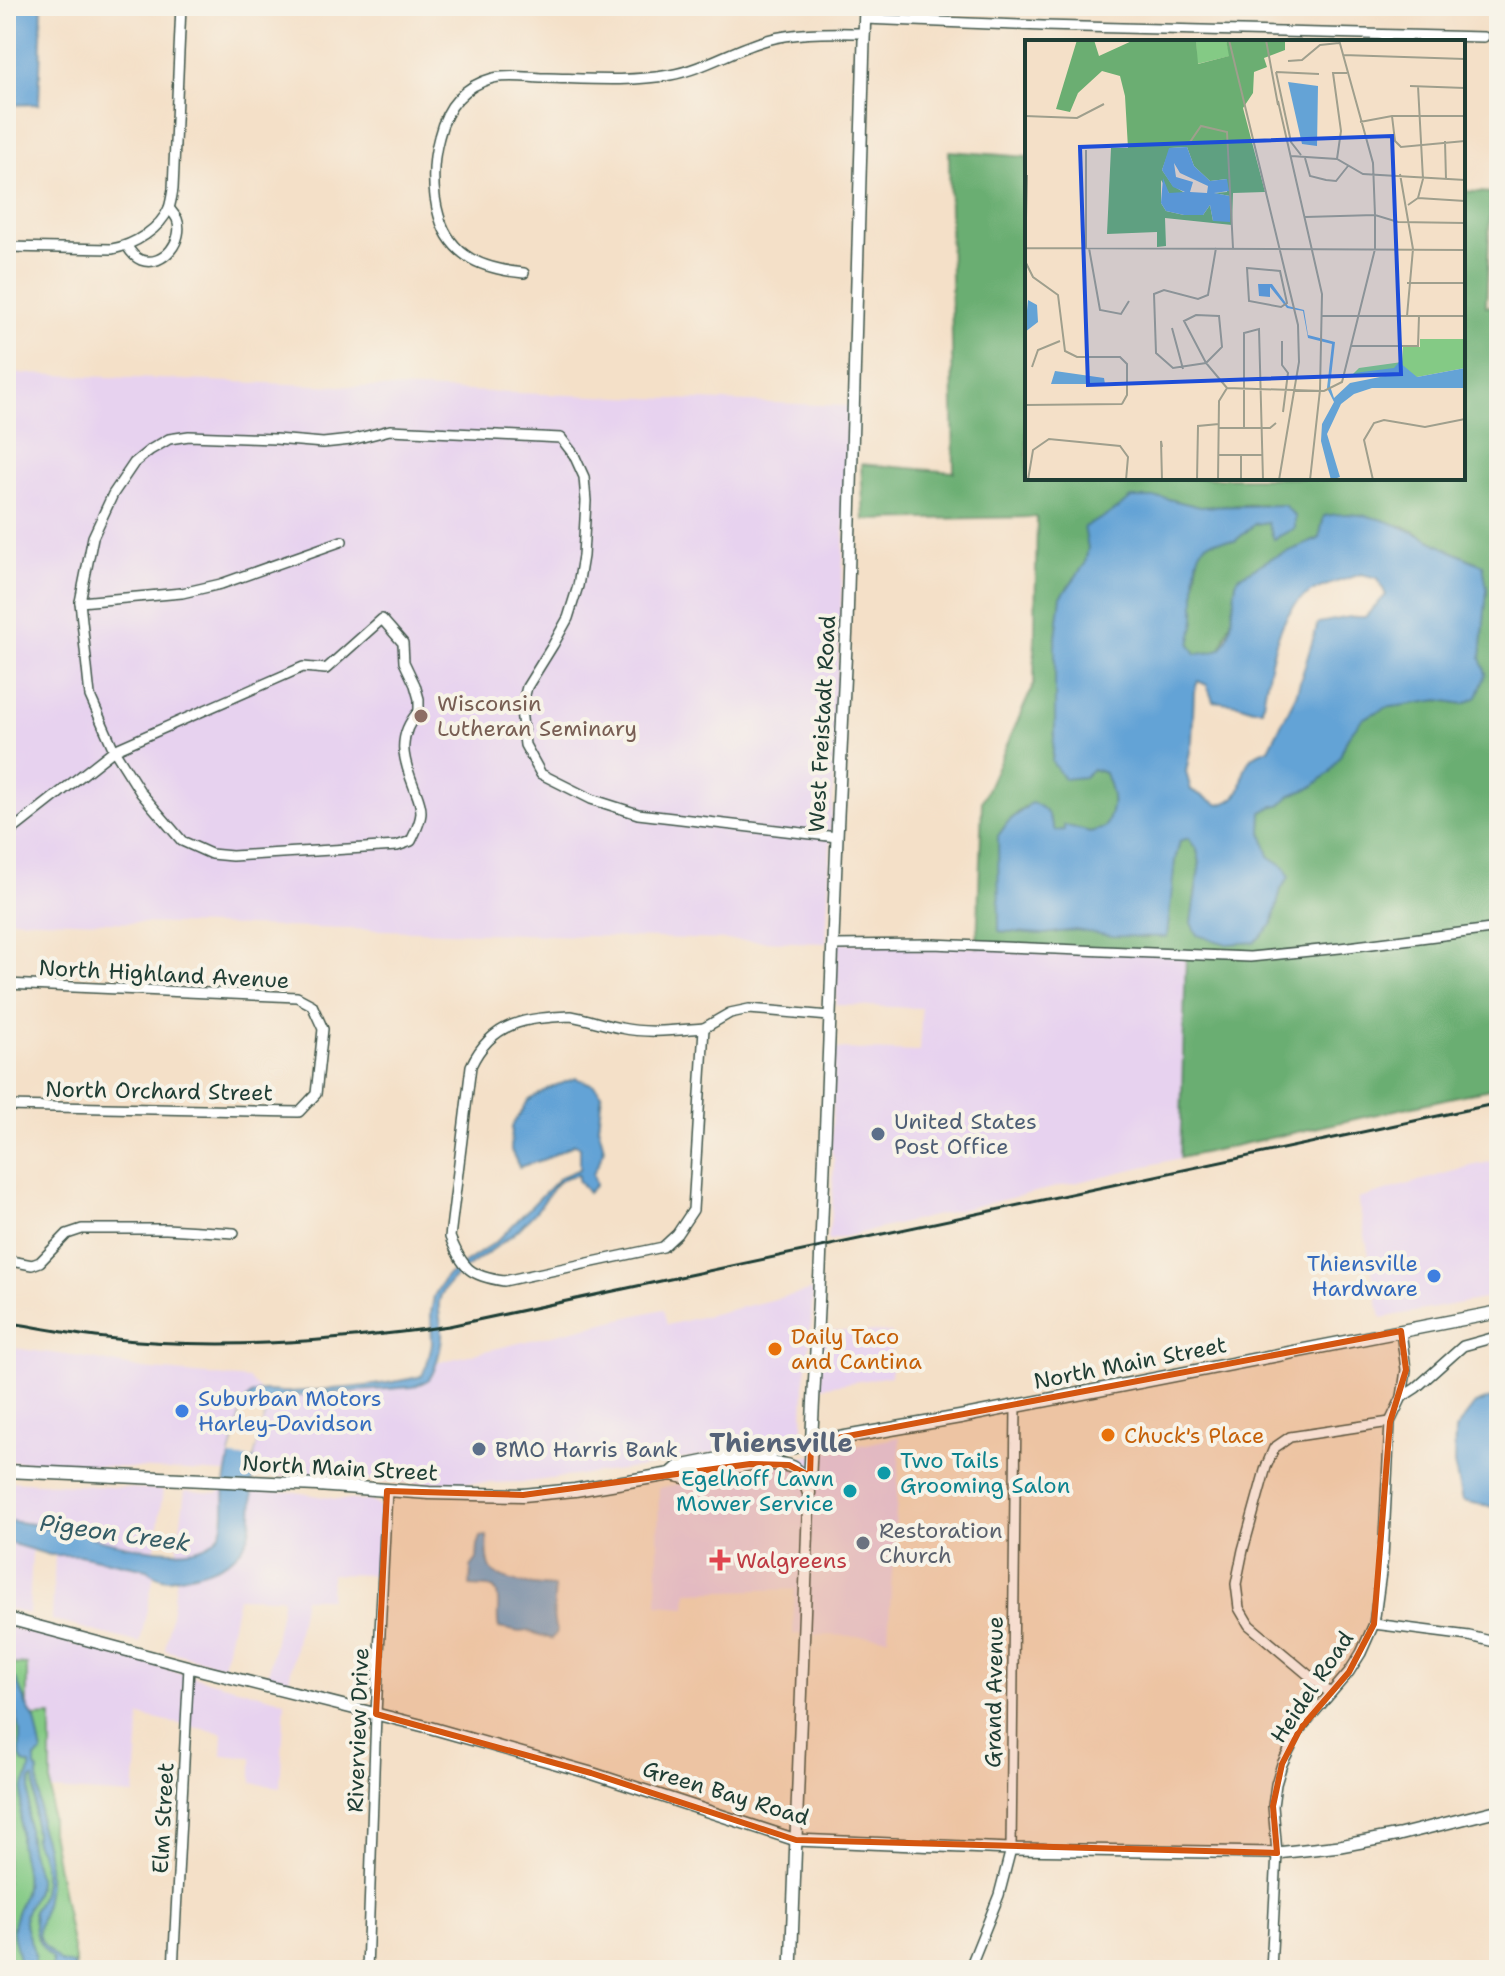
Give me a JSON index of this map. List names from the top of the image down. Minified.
{"streets":{"main road":["North Main Street"],"street":["West Freistadt Road","North Highland Avenue","North Orchard Street","Heidel Road","Grand Avenue","Riverview Drive","Green Bay Road","Elm Street"]},"crossings":[["West Freistadt Road","North Main Street"],["West Freistadt Road","Green Bay Road"],["North Highland Avenue","North Orchard Street"],["North Main Street","Heidel Road"],["North Main Street","Grand Avenue"],["North Main Street","Riverview Drive"],["Heidel Road","Green Bay Road"],["Grand Avenue","Green Bay Road"],["Riverview Drive","Green Bay Road"],["Green Bay Road","Elm Street"]],"districts":["Thiensville"],"water":["Pigeon Creek"],"places":{"other":["Wisconsin Lutheran Seminary","United States Post Office","Thiensville Hardware","Daily Taco and Cantina","Suburban Motors Harley-Davidson","Chuck's Place","BMO Harris Bank","Two Tails Grooming Salon","Egelhoff Lawn Mower Service","Restoration Church"],"health":["Walgreens"]}}
